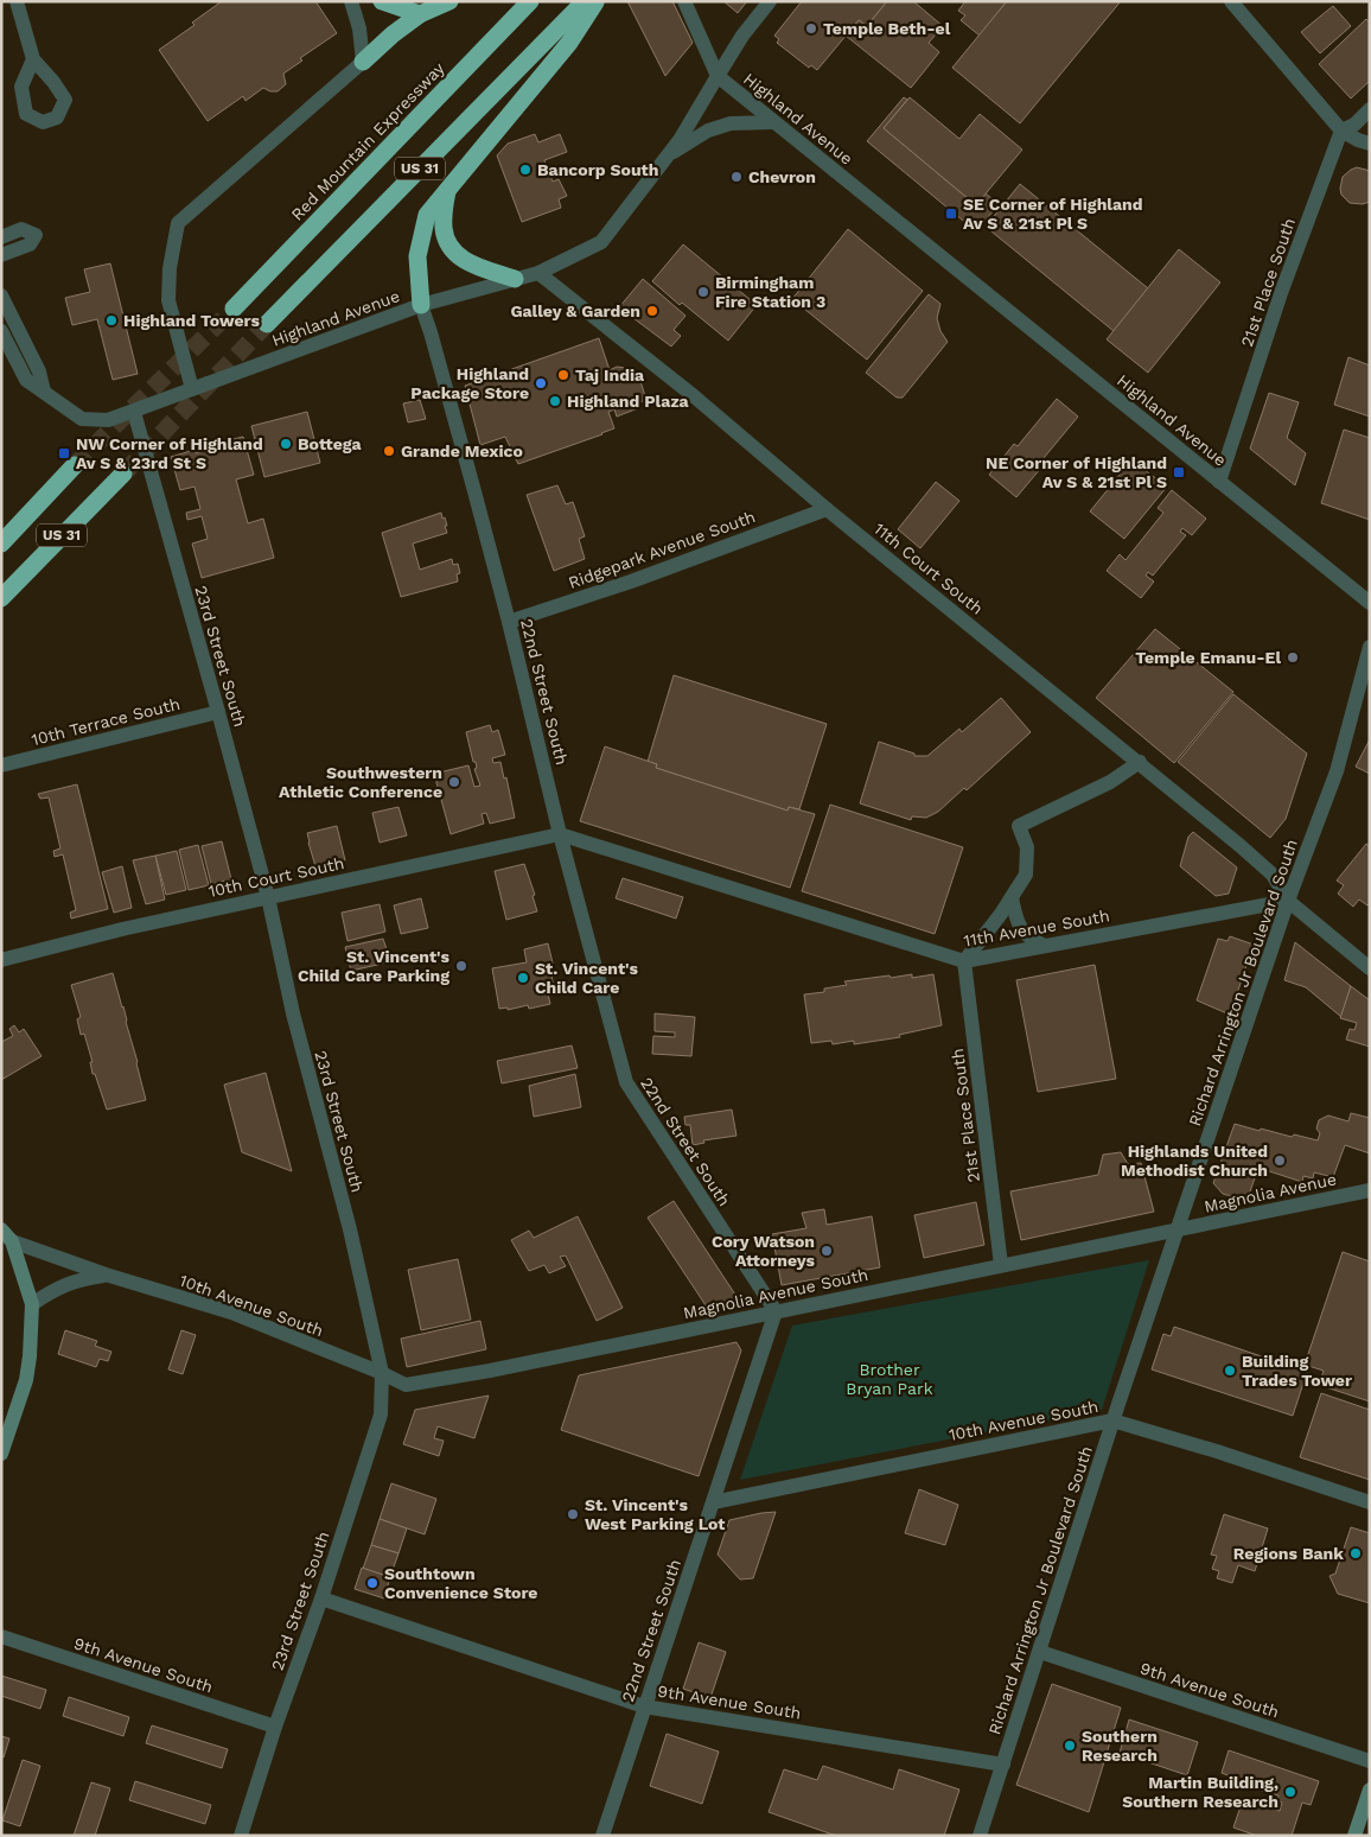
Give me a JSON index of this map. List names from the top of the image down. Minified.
{"streets":{"highway":["Red Mountain Expressway","US 31"],"main road":["10th Avenue South"],"street":["Highland Avenue","21st Place South","Ridgepark Avenue South","11th Court South","23rd Street South","22nd Street South","10th Terrace South","10th Court South","11th Avenue South","Richard Arrington Jr Boulevard South","Magnolia Avenue","Magnolia Avenue South","9th Avenue South"]},"crossings":[["Highland Avenue","21st Place South"],["Highland Avenue","11th Court South"],["Highland Avenue","23rd Street South"],["Highland Avenue","22nd Street South"],["21st Place South","11th Avenue South"],["21st Place South","Magnolia Avenue South"],["Ridgepark Avenue South","11th Court South"],["Ridgepark Avenue South","22nd Street South"],["11th Court South","11th Avenue South"],["11th Court South","Richard Arrington Jr Boulevard South"],["23rd Street South","10th Terrace South"],["23rd Street South","10th Court South"],["23rd Street South","Magnolia Avenue South"],["23rd Street South","10th Avenue South"],["23rd Street South","9th Avenue South"],["22nd Street South","10th Court South"],["22nd Street South","11th Avenue South"],["22nd Street South","Magnolia Avenue South"],["22nd Street South","10th Avenue South"],["22nd Street South","9th Avenue South"],["10th Court South","11th Avenue South"],["11th Avenue South","Richard Arrington Jr Boulevard South"],["Richard Arrington Jr Boulevard South","Magnolia Avenue"],["Richard Arrington Jr Boulevard South","Magnolia Avenue South"],["Richard Arrington Jr Boulevard South","10th Avenue South"],["Richard Arrington Jr Boulevard South","9th Avenue South"],["Magnolia Avenue","Magnolia Avenue South"],["Magnolia Avenue South","10th Avenue South"]],"parks":["Brother Bryan Park"],"places":{"other":["Temple Beth-el","Bancorp South","Chevron","Birmingham Fire Station 3","Galley & Garden","Highland Towers","Taj India","Highland Package Store","Highland Plaza","Bottega","Grande Mexico","Temple Emanu-El","Southwestern Athletic Conference","St. Vincent's Child Care Parking","St. Vincent's Child Care","Highlands United Methodist Church","Cory Watson Attorneys","Building Trades Tower","St. Vincent's West Parking Lot","Regions Bank","Southtown Convenience Store","Southern Research","Martin Building, Southern Research"],"transit":["SE Corner of Highland Av S & 21st Pl S","NW Corner of Highland Av S & 23rd St S","NE Corner of Highland Av S & 21st Pl S"]}}
